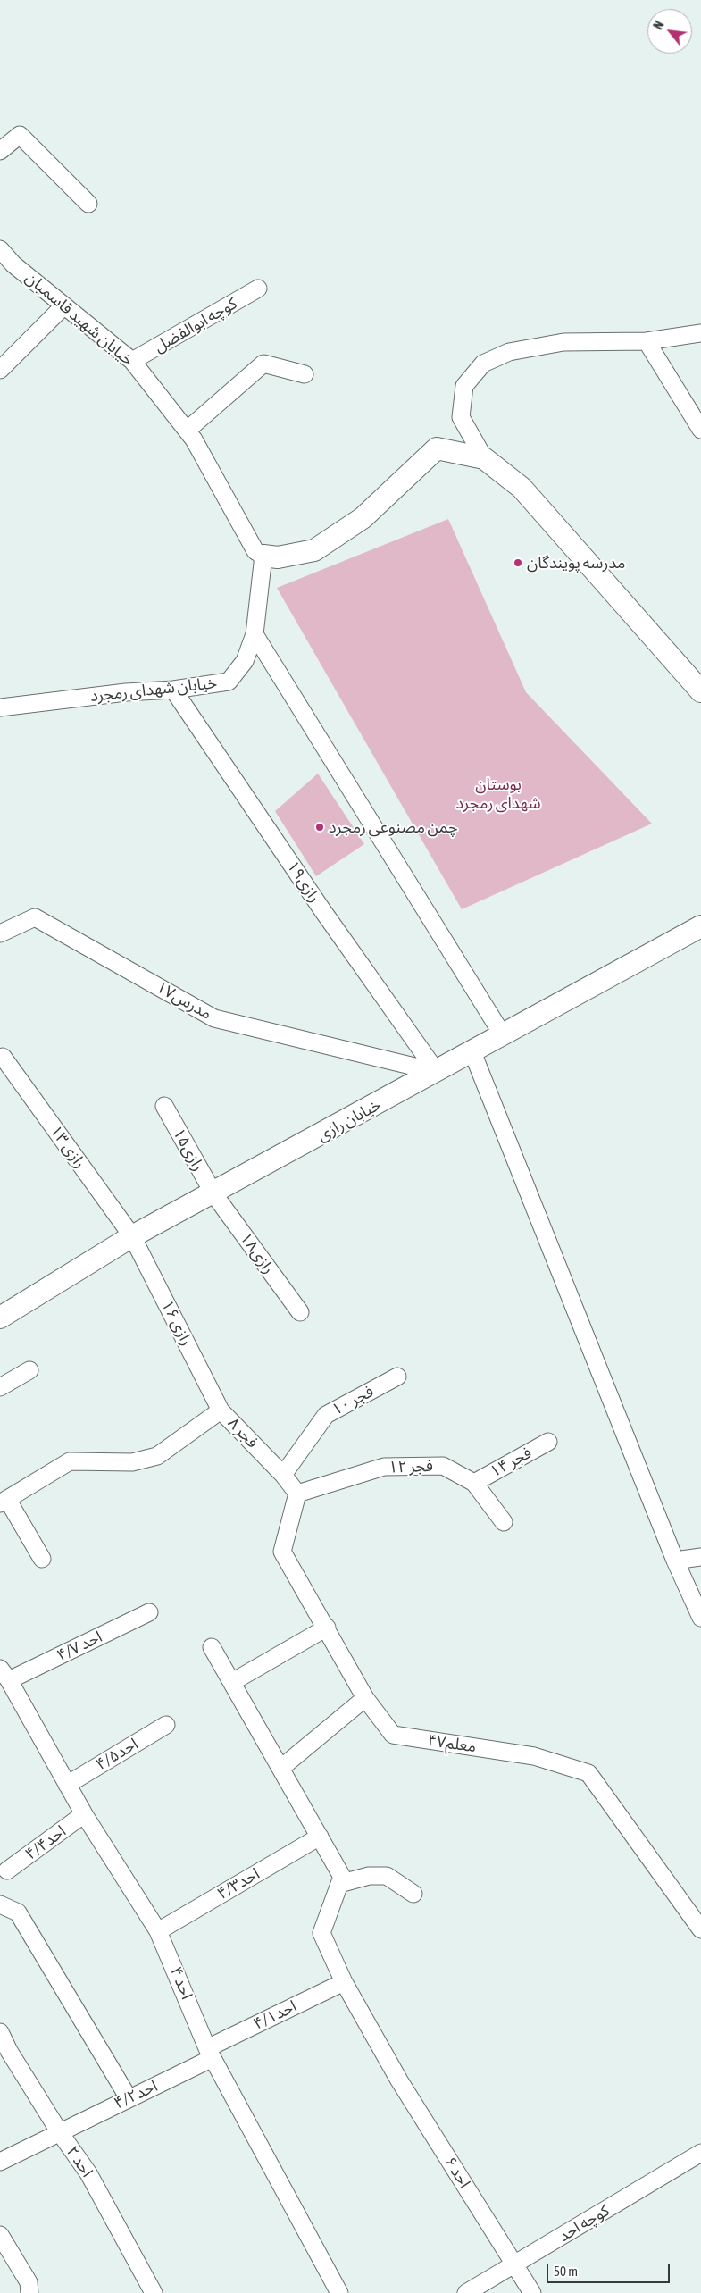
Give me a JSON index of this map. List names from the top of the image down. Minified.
{"streets":{"street":["خیابان شهید قاسمیان","کوچه ابوالفضل","خیابان شهدای رمجرد","رازی۱۹","مدرس۱۷","خیابان رازی","رازی ۱۳","رازی۱۵","رازی۱۸","رازی ۱۶","فجر ۱۰","فجر ۸","فجر ۱۴","فجر ۱۲","احد ۴/۷","معلم۴۷","احد۴/۵","احد۴/۴","احد۴/۳","احد ۴","احد۴/۱","احد۴/۲","احد ۲","احد ۶","کوچه احد"]},"crossings":[["خیابان شهید قاسمیان","کوچه ابوالفضل"],["خیابان شهید قاسمیان","خیابان شهدای رمجرد"],["خیابان شهدای رمجرد","رازی۱۹"],["رازی۱۹","مدرس۱۷"],["رازی۱۹","خیابان رازی"],["مدرس۱۷","خیابان رازی"],["خیابان رازی","رازی ۱۳"],["خیابان رازی","رازی۱۵"],["خیابان رازی","رازی۱۸"],["خیابان رازی","رازی ۱۶"],["رازی ۱۳","رازی ۱۶"],["رازی۱۵","رازی۱۸"],["رازی ۱۶","فجر ۸"],["فجر ۱۰","فجر ۸"],["فجر ۸","فجر ۱۲"],["فجر ۸","معلم۴۷"],["فجر ۱۴","فجر ۱۲"],["فجر ۱۲","معلم۴۷"],["احد ۴/۷","احد ۴"],["احد۴/۵","احد ۴"],["احد۴/۴","احد ۴"],["احد۴/۳","احد ۴"],["احد ۴","احد۴/۱"],["احد ۴","احد۴/۲"],["احد۴/۱","احد۴/۲"],["احد۴/۱","احد ۶"],["احد۴/۲","احد ۲"],["احد ۶","کوچه احد"]],"parks":["بوستان شهدای رمجرد"],"places":["مدرسه پویندگان","چمن مصنوعی رمجرد"],"scale_bar":"50 m","north":"top left"}
